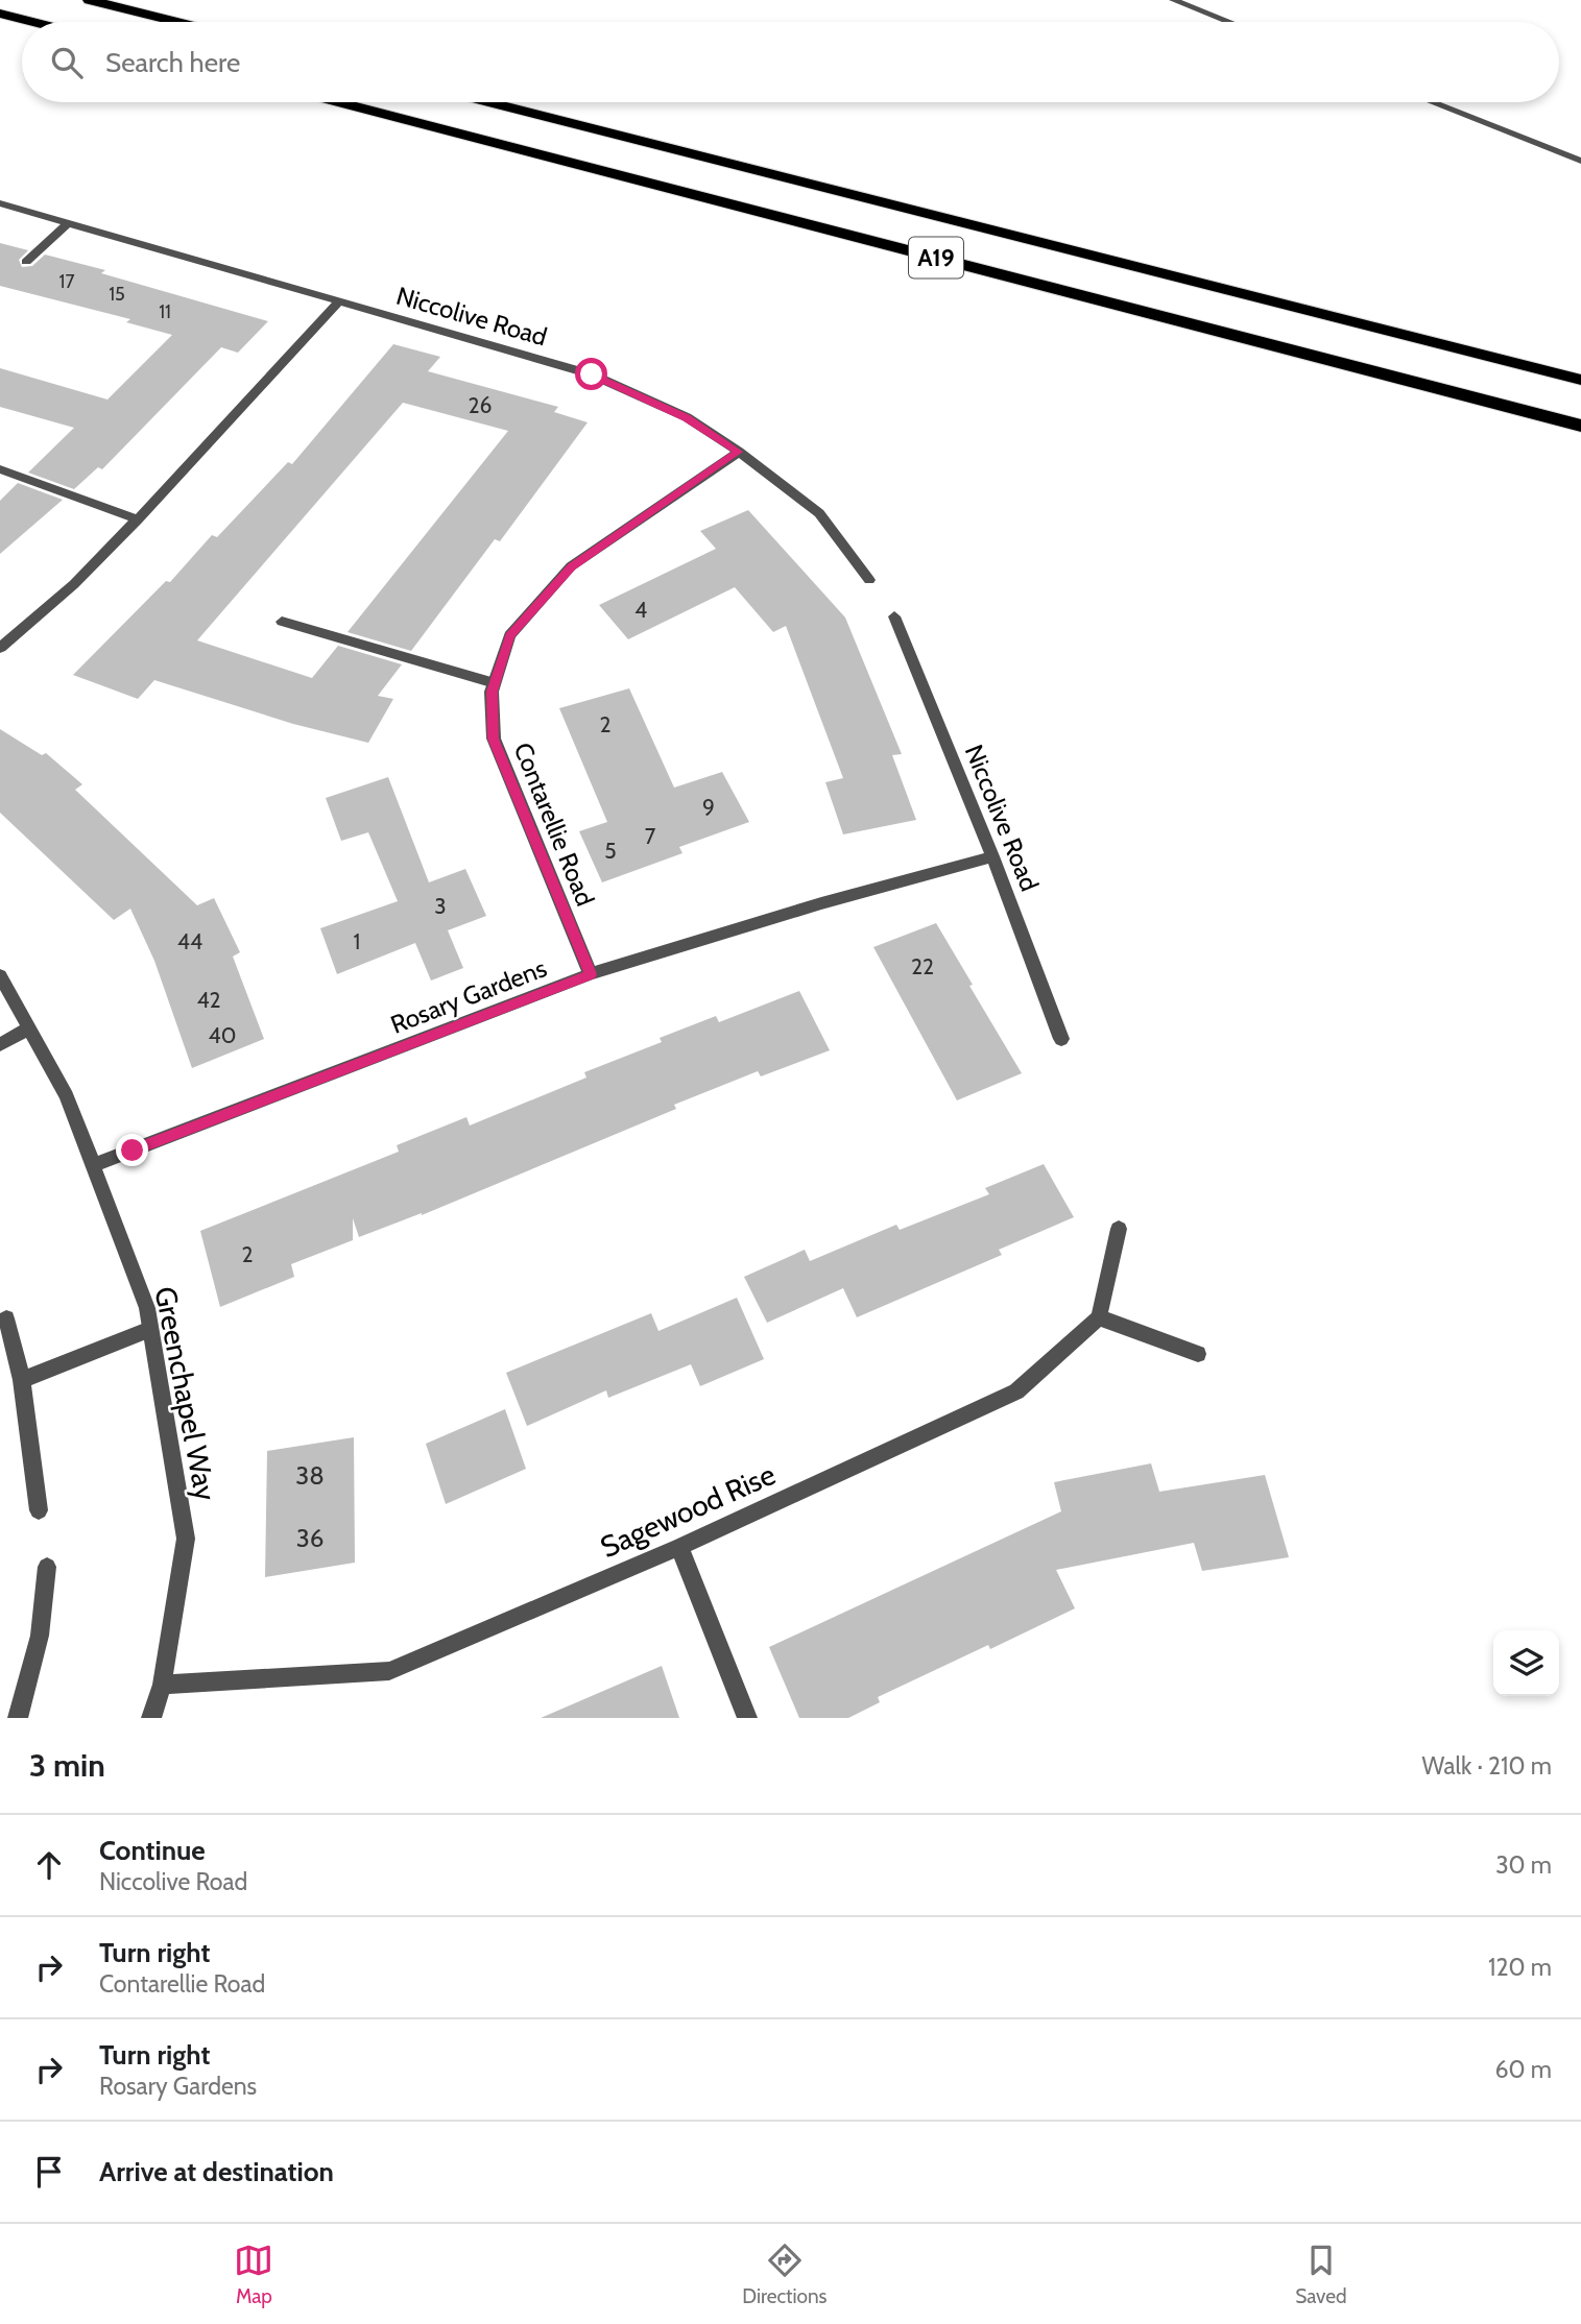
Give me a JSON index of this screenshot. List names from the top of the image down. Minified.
{"streets":{"highway":["A19"],"street":["Niccolive Road","Contarellie Road","Rosary Gardens","Greenchapel Way","Sagewood Rise"]},"crossings":[["Niccolive Road","Contarellie Road"],["Niccolive Road","Rosary Gardens"],["Contarellie Road","Rosary Gardens"],["Rosary Gardens","Greenchapel Way"],["Greenchapel Way","Sagewood Rise"]],"house_numbers":["17","15","11","26","4","2","9","7","5","3","44","1","22","42","40","2","38","36"],"page":{"search":"Search here","heading":["3 min","Walk · 210 m"],"list":[["Continue","Niccolive Road","30 m"],["Turn right","Contarellie Road","120 m"],["Turn right","Rosary Gardens","60 m"],"Arrive at destination"],"nav":["Map","Directions","Saved"]}}
